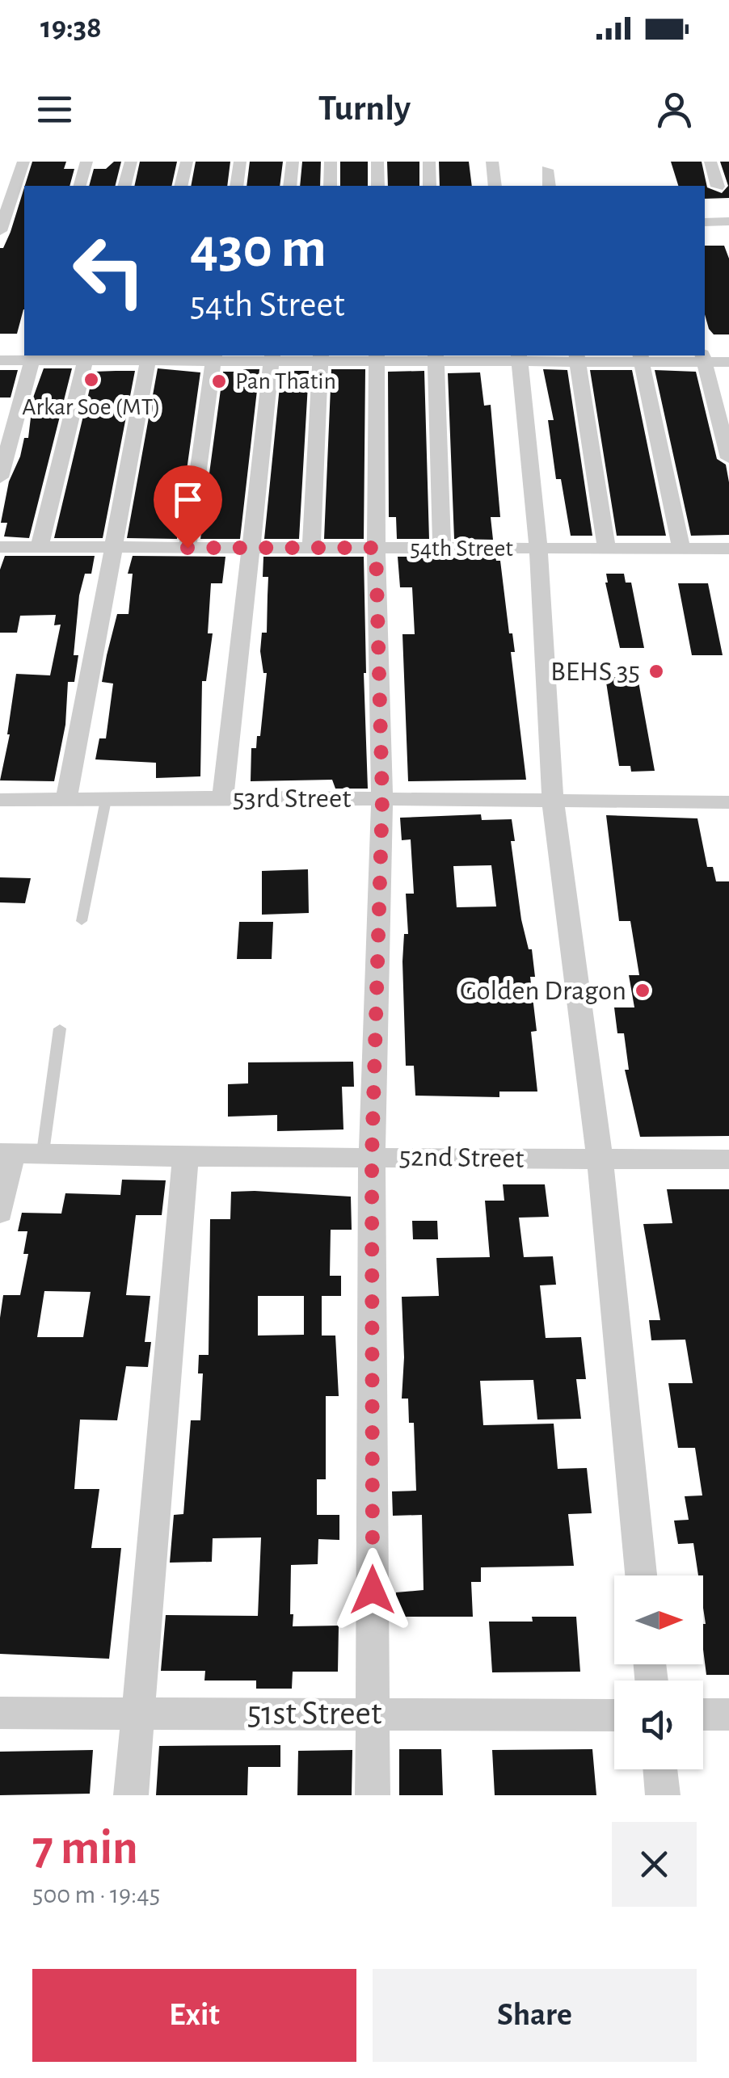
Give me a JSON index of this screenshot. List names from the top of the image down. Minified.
{"streets":{"street":["54th Street","53rd Street","52nd Street","51st Street"]},"places":["Arkar Soe (MT)","Pan Thatin","BEHS 35","Golden Dragon"],"north":"right","page":{"status":"19:38","header":"Turnly","turn":["430 m","54th Street"],"heading":["7 min","500 m · 19:45"],"buttons":["Exit","Share"]}}
